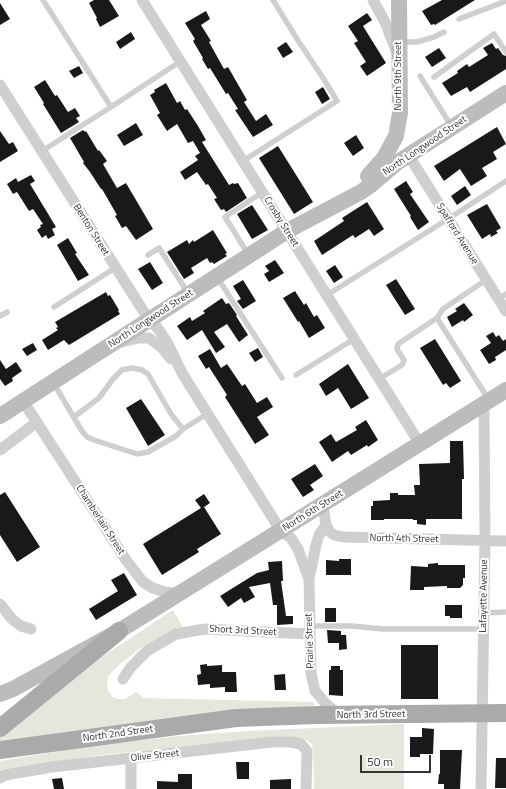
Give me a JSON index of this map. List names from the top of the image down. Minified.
{"streets":{"main road":["North 9th Street","North Longwood Street","North 6th Street","North 3rd Street","North 2nd Street"],"street":["Crosby Street","Benton Street","Spafford Avenue","Chamberlain Street","North 4th Street","Lafayette Avenue","Short 3rd Street","Prairie Street","Olive Street"]},"crossings":[["North 9th Street","North Longwood Street"],["North Longwood Street","Crosby Street"],["North Longwood Street","Benton Street"],["North Longwood Street","Spafford Avenue"],["North Longwood Street","Chamberlain Street"],["Crosby Street","North 6th Street"],["Benton Street","North 6th Street"],["Benton Street","Prairie Street"],["North 6th Street","Chamberlain Street"],["North 6th Street","Lafayette Avenue"],["North 6th Street","Prairie Street"],["North 4th Street","Lafayette Avenue"],["North 4th Street","Prairie Street"],["Lafayette Avenue","North 3rd Street"],["Short 3rd Street","Prairie Street"],["Prairie Street","North 3rd Street"],["North 3rd Street","North 2nd Street"]],"scale_bar":"50 m"}
